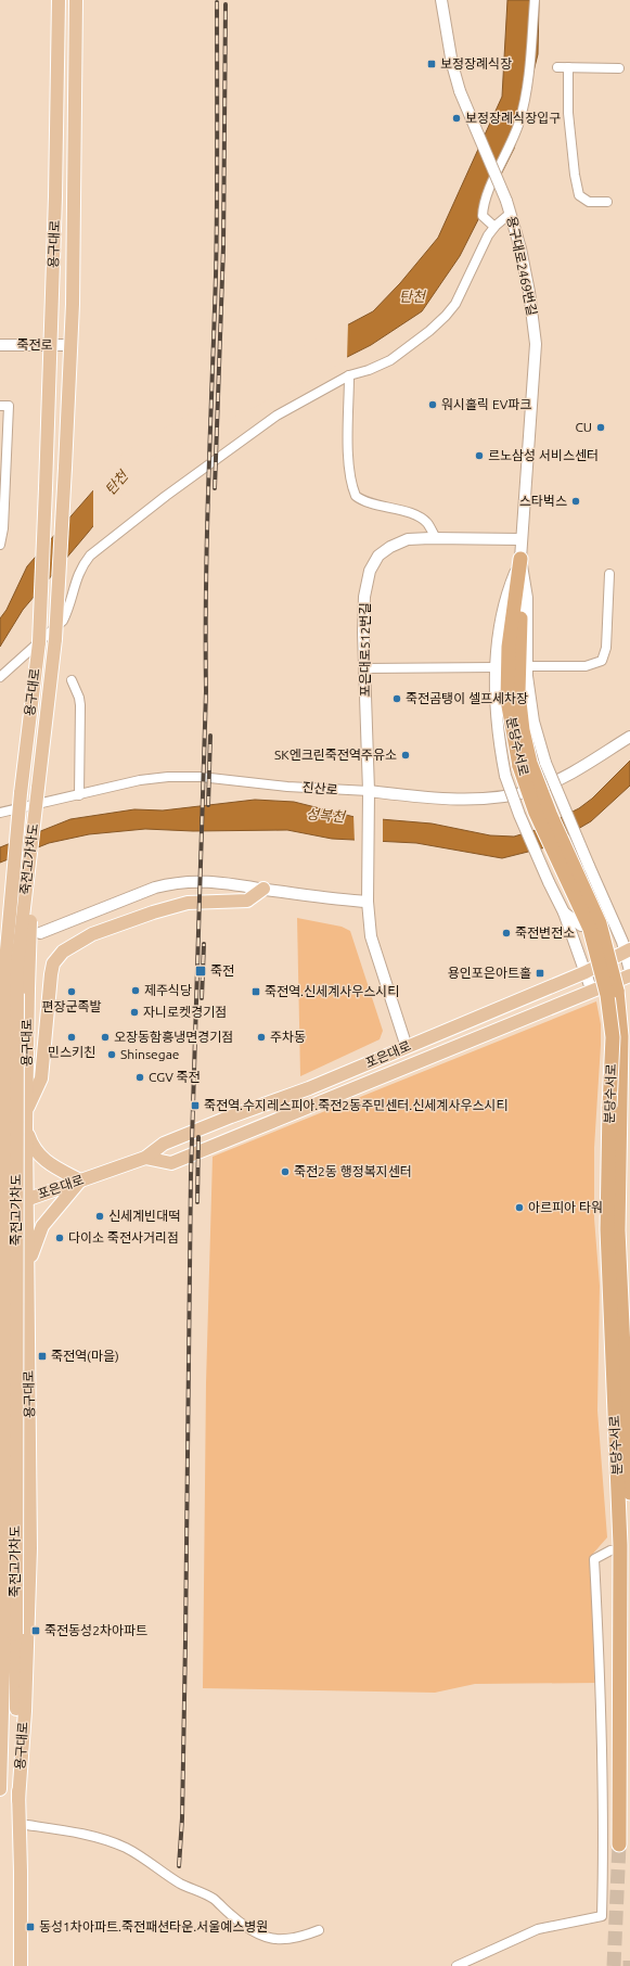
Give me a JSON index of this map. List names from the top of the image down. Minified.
{"streets":{"highway":["분당수서로"],"main road":["용구대로","죽전고가차도","포은대로"],"street":["용구대로2469번길","죽전로","포은대로512번길","진산로"]},"crossings":[["용구대로","죽전로"],["용구대로","죽전고가차도"],["용구대로","포은대로"],["용구대로2469번길","포은대로512번길"],["용구대로2469번길","분당수서로"],["포은대로512번길","진산로"]],"water":["탄천","성복천"],"places":{"transit":["보정장례식장","죽전","용인포은아트홀","죽전역.신세계사우스시티","죽전역.수지레스피아.죽전2동주민센터.신세계사우스시티","죽전역(마을)","죽전동성2차아파트","동성1차아파트.죽전패션타운.서울예스병원"],"other":["보정장례식장입구","워시홀릭 EV파크","CU","르노삼성 서비스센터","스타벅스","죽전곰탱이 셀프세차장","SK엔크린죽전역주유소","죽전변전소","제주식당","편장군족발","자니로켓경기점","민스키친","오장동함흥냉면경기점","주차동","Shinsegae","CGV 죽전","죽전2동 행정복지센터","아르피아 타워","신세계빈대떡","다이소 죽전사거리점"]}}
